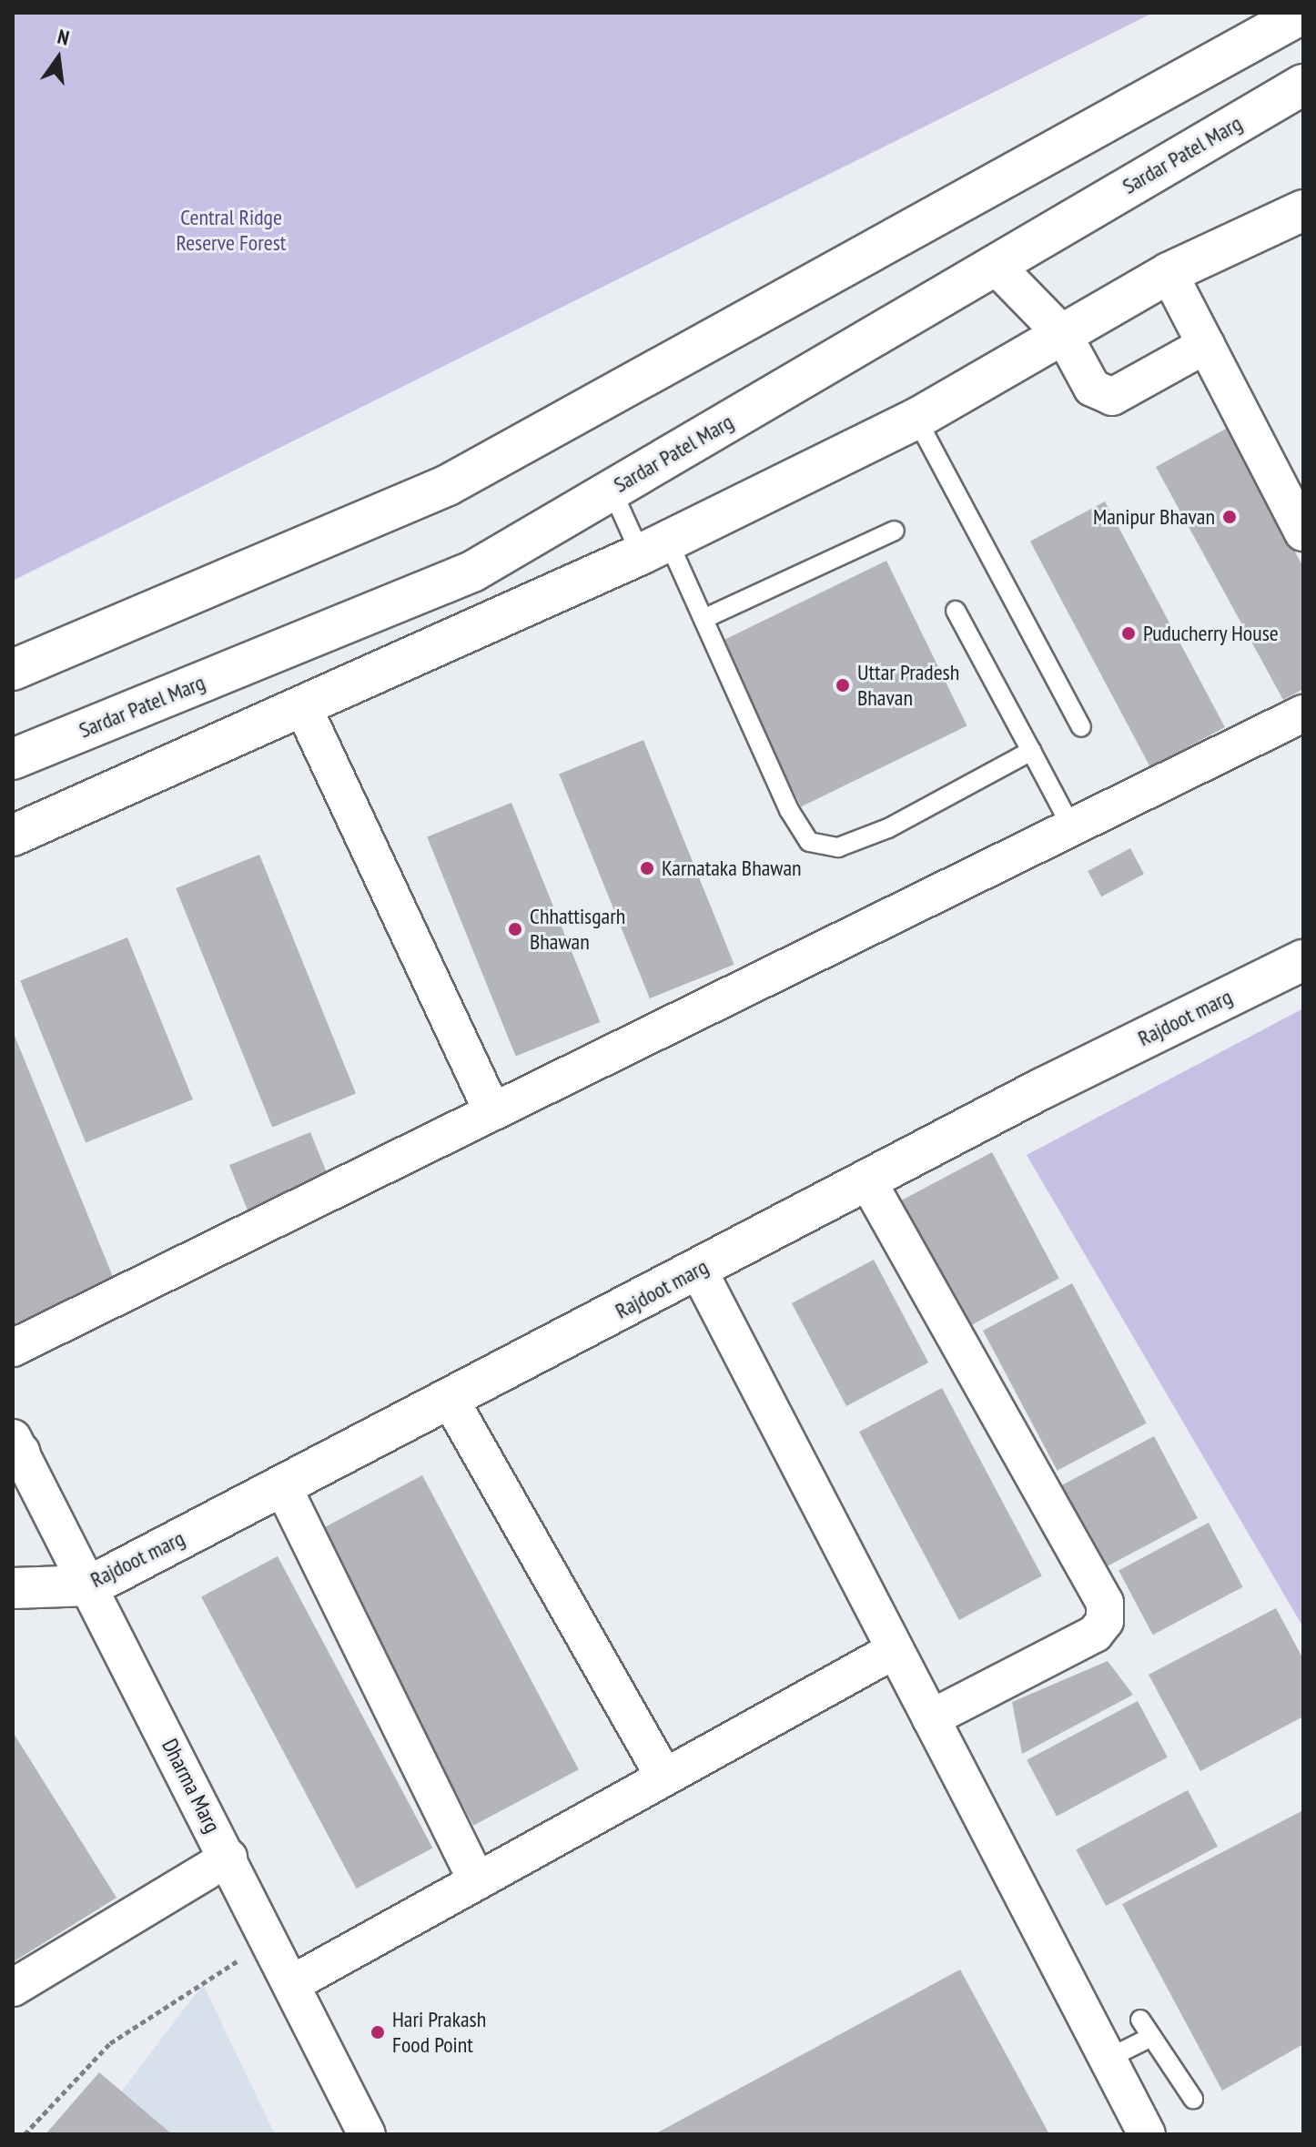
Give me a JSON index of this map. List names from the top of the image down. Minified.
{"streets":{"main road":["Sardar Patel Marg","Rajdoot marg"],"street":["Dharma Marg"]},"crossings":[["Rajdoot marg","Dharma Marg"]],"parks":["Central Ridge Reserve Forest"],"places":["Manipur Bhavan","Puducherry House","Uttar Pradesh Bhavan","Karnataka Bhawan","Chhattisgarh Bhawan","Hari Prakash Food Point"],"north":"top"}
